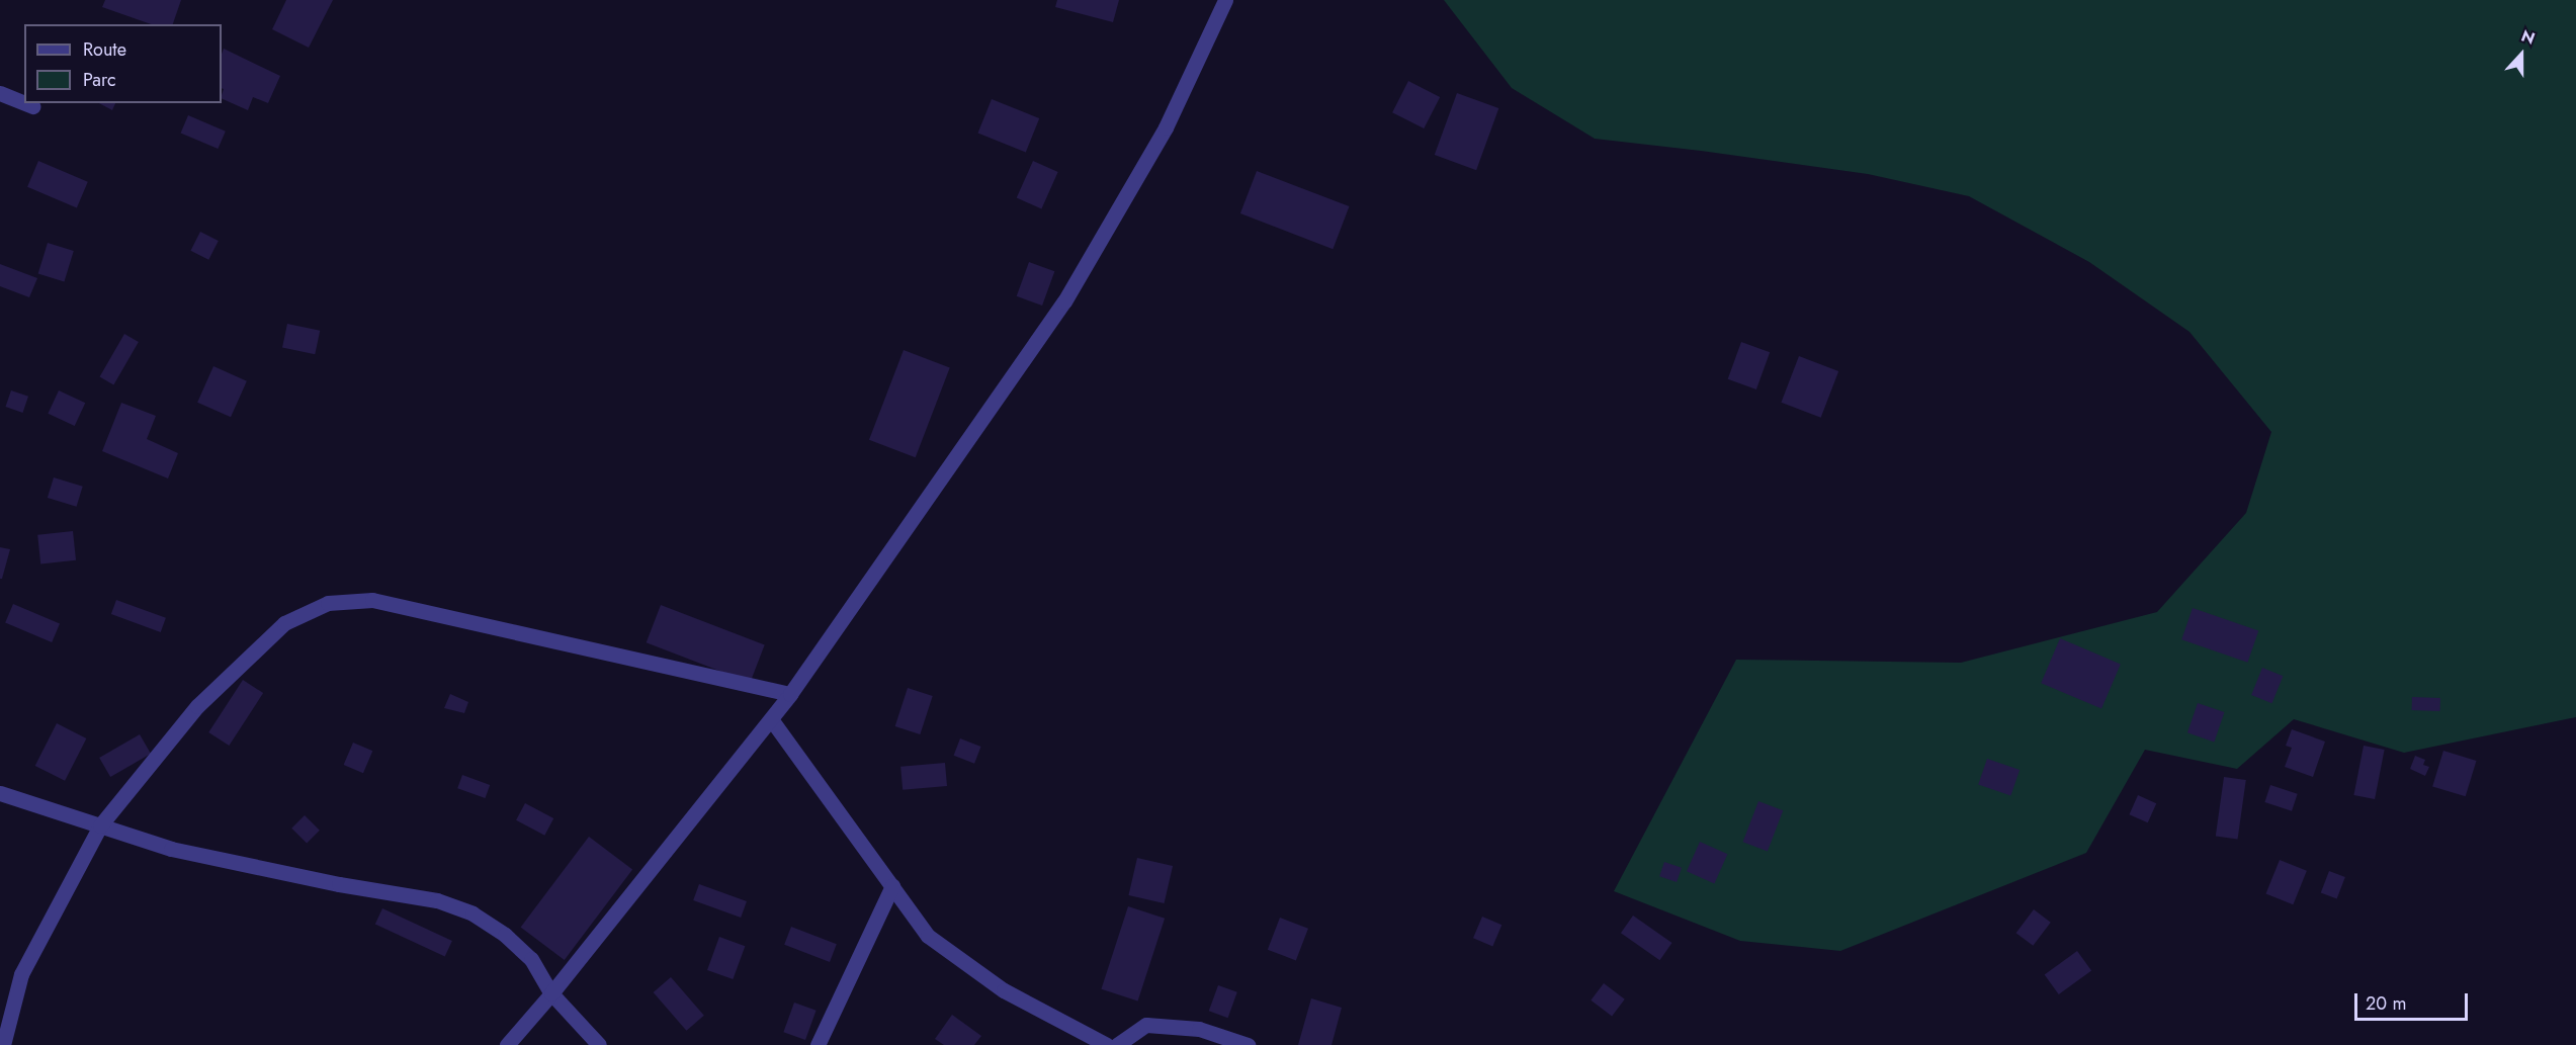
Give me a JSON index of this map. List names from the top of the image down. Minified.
{"legend":["Route","Parc"],"scale_bar":"20 m","north":"top"}
